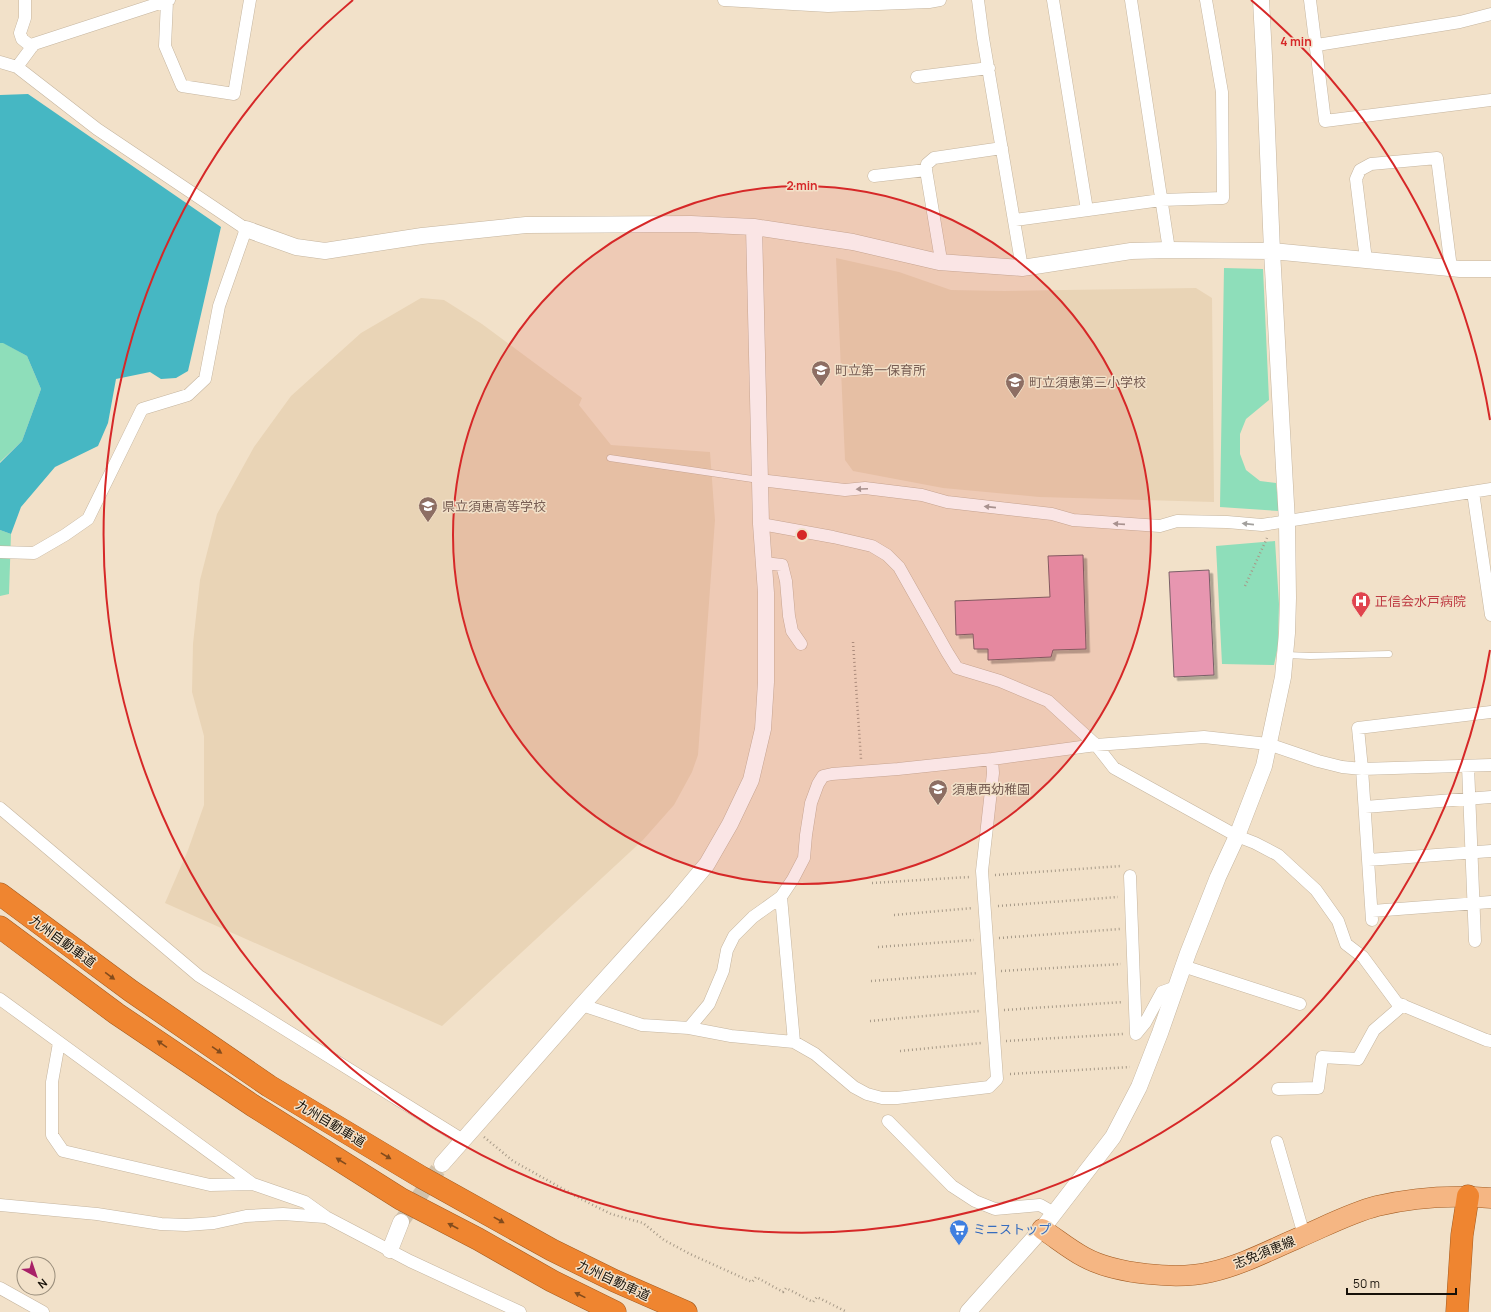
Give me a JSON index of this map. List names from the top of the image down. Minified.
{"streets":{"highway":["九州自動車道"],"main road":["志免須恵線"]},"places":{"school or university":["町立第一保育所","町立須恵第三小学校","県立須恵高等学校","須恵西幼稚園"],"hospital":["正信会水戸病院"],"supermarket":["ミニストップ"]},"scale_bar":"50 m","north":"bottom right","rings":["4 min","2 min"]}
